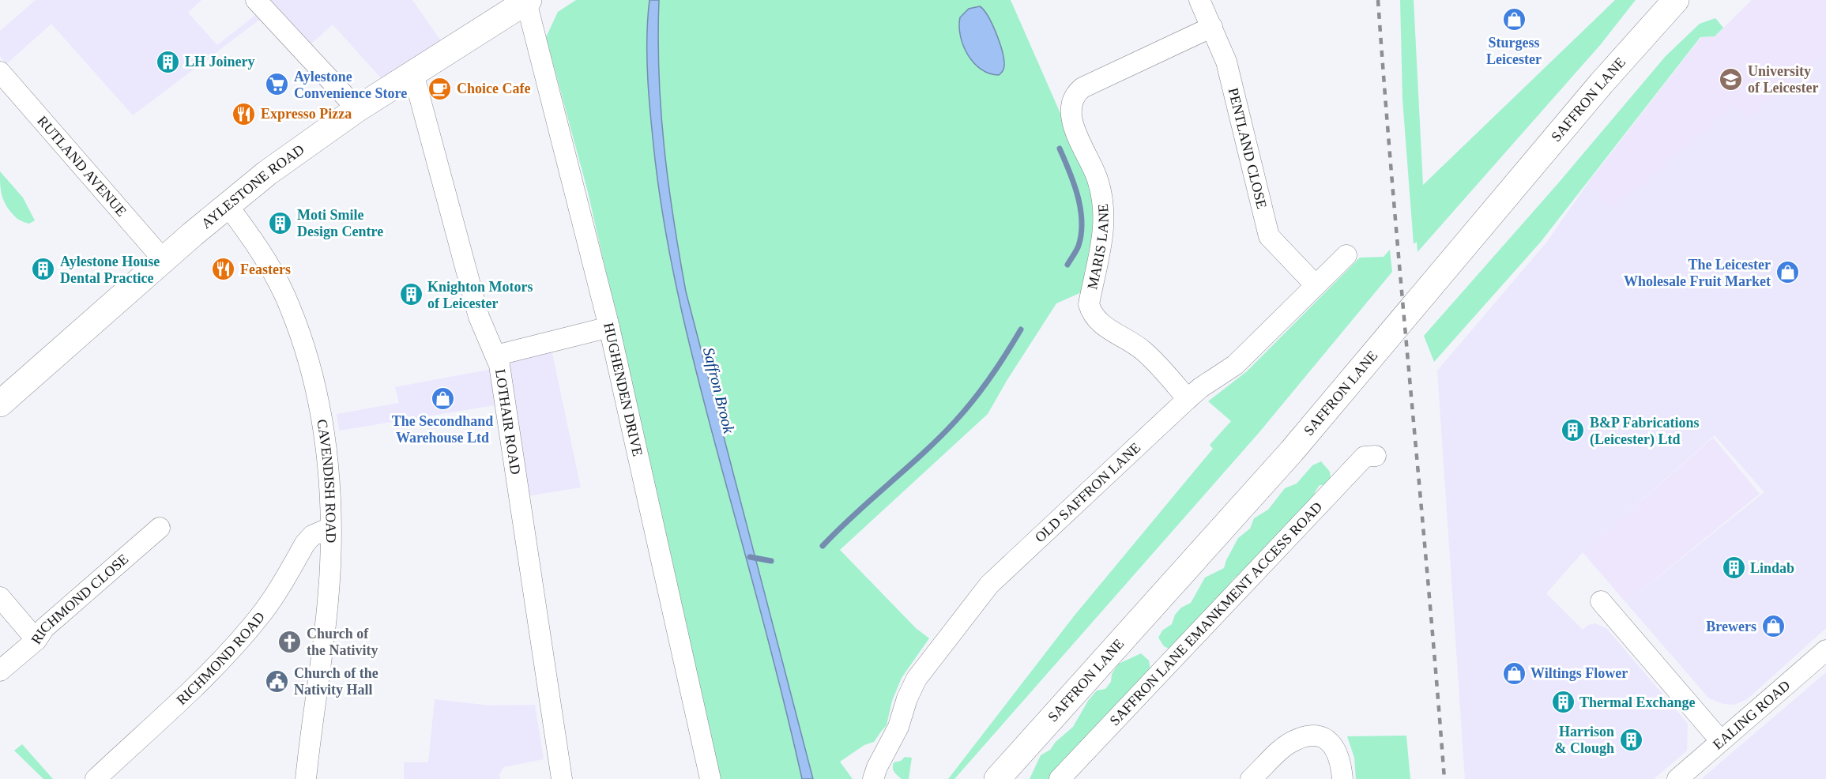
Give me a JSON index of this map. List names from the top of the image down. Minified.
{"streets":{"main road":["SAFFRON LANE","AYLESTONE ROAD"],"street":["PENTLAND CLOSE","RUTLAND AVENUE","MARIS LANE","HUGHENDEN DRIVE","LOTHAIR ROAD","CAVENDISH ROAD","OLD SAFFRON LANE","RICHMOND CLOSE","SAFFRON LANE EMANKMENT ACCESS ROAD","RICHMOND ROAD","EALING ROAD"]},"crossings":[["PENTLAND CLOSE","MARIS LANE"],["PENTLAND CLOSE","OLD SAFFRON LANE"],["RUTLAND AVENUE","AYLESTONE ROAD"],["AYLESTONE ROAD","HUGHENDEN DRIVE"],["AYLESTONE ROAD","LOTHAIR ROAD"],["AYLESTONE ROAD","CAVENDISH ROAD"],["MARIS LANE","OLD SAFFRON LANE"],["CAVENDISH ROAD","RICHMOND ROAD"]],"water":["Saffron Brook"],"places":{"shop":["Sturgess Leicester","The Leicester Wholesale Fruit Market","The Secondhand Warehouse Ltd","Brewers","Wiltings Flower"],"building":["LH Joinery","Moti Smile Design Centre","Aylestone House Dental Practice","Knighton Motors of Leicester","B&P Fabrications (Leicester) Ltd","Lindab","Thermal Exchange","Harrison & Clough"],"school or university":["University of Leicester"],"supermarket":["Aylestone Convenience Store"],"cafe":["Choice Cafe"],"restaurant":["Expresso Pizza","Feasters"],"church":["Church of the Nativity"],"public building":["Church of the Nativity Hall"]}}
